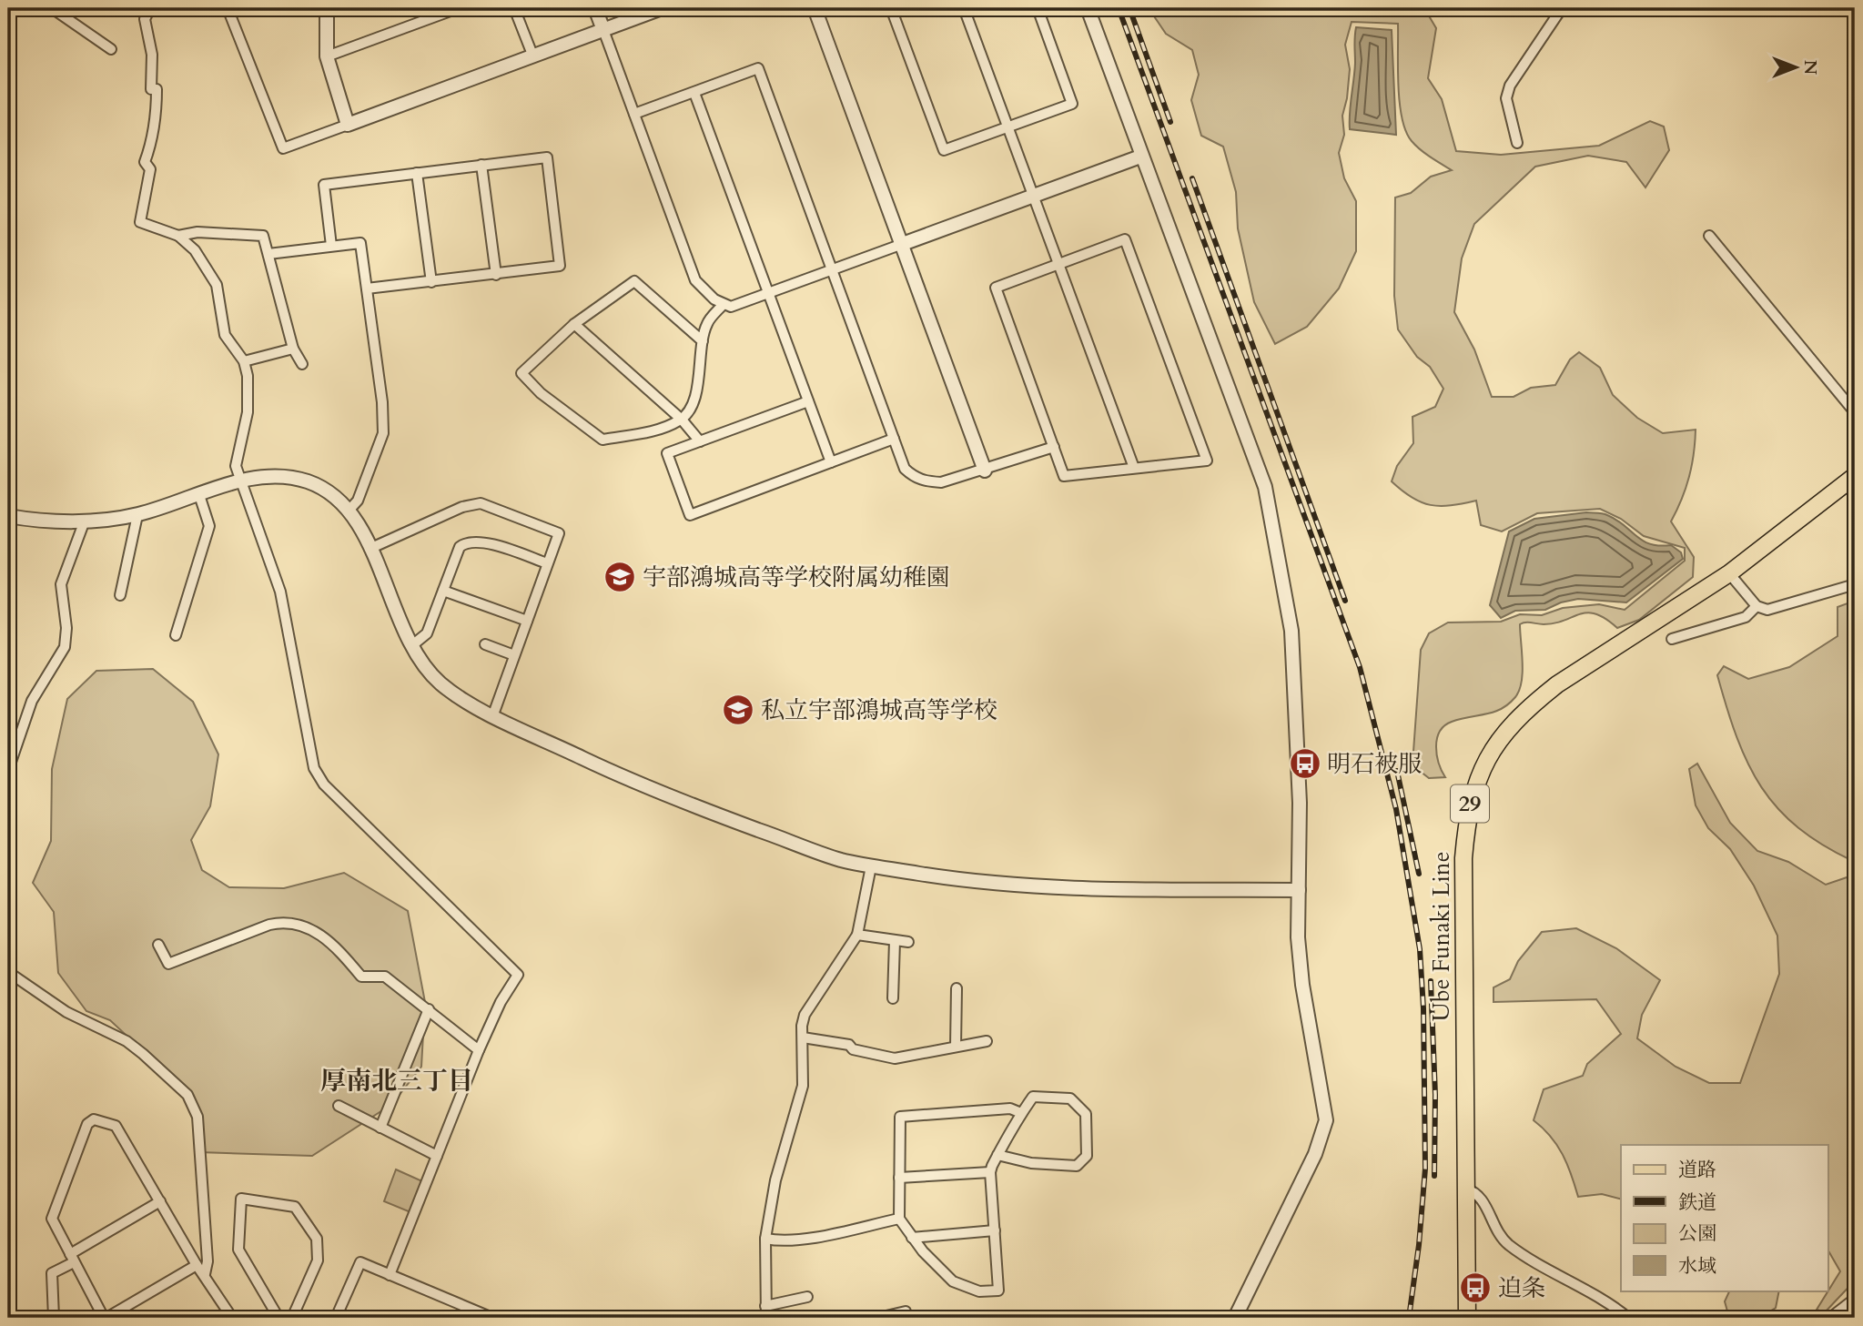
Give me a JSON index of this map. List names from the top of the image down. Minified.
{"streets":{"main road":["29","Ube Funaki Line"]},"districts":["厚南北三丁目"],"places":{"school or university":["宇部鴻城高等学校附属幼稚園","私立宇部鴻城高等学校"],"bus stop":["明石被服","迫条"]},"legend":["道路","鉄道","公園","水域"],"north":"right"}
